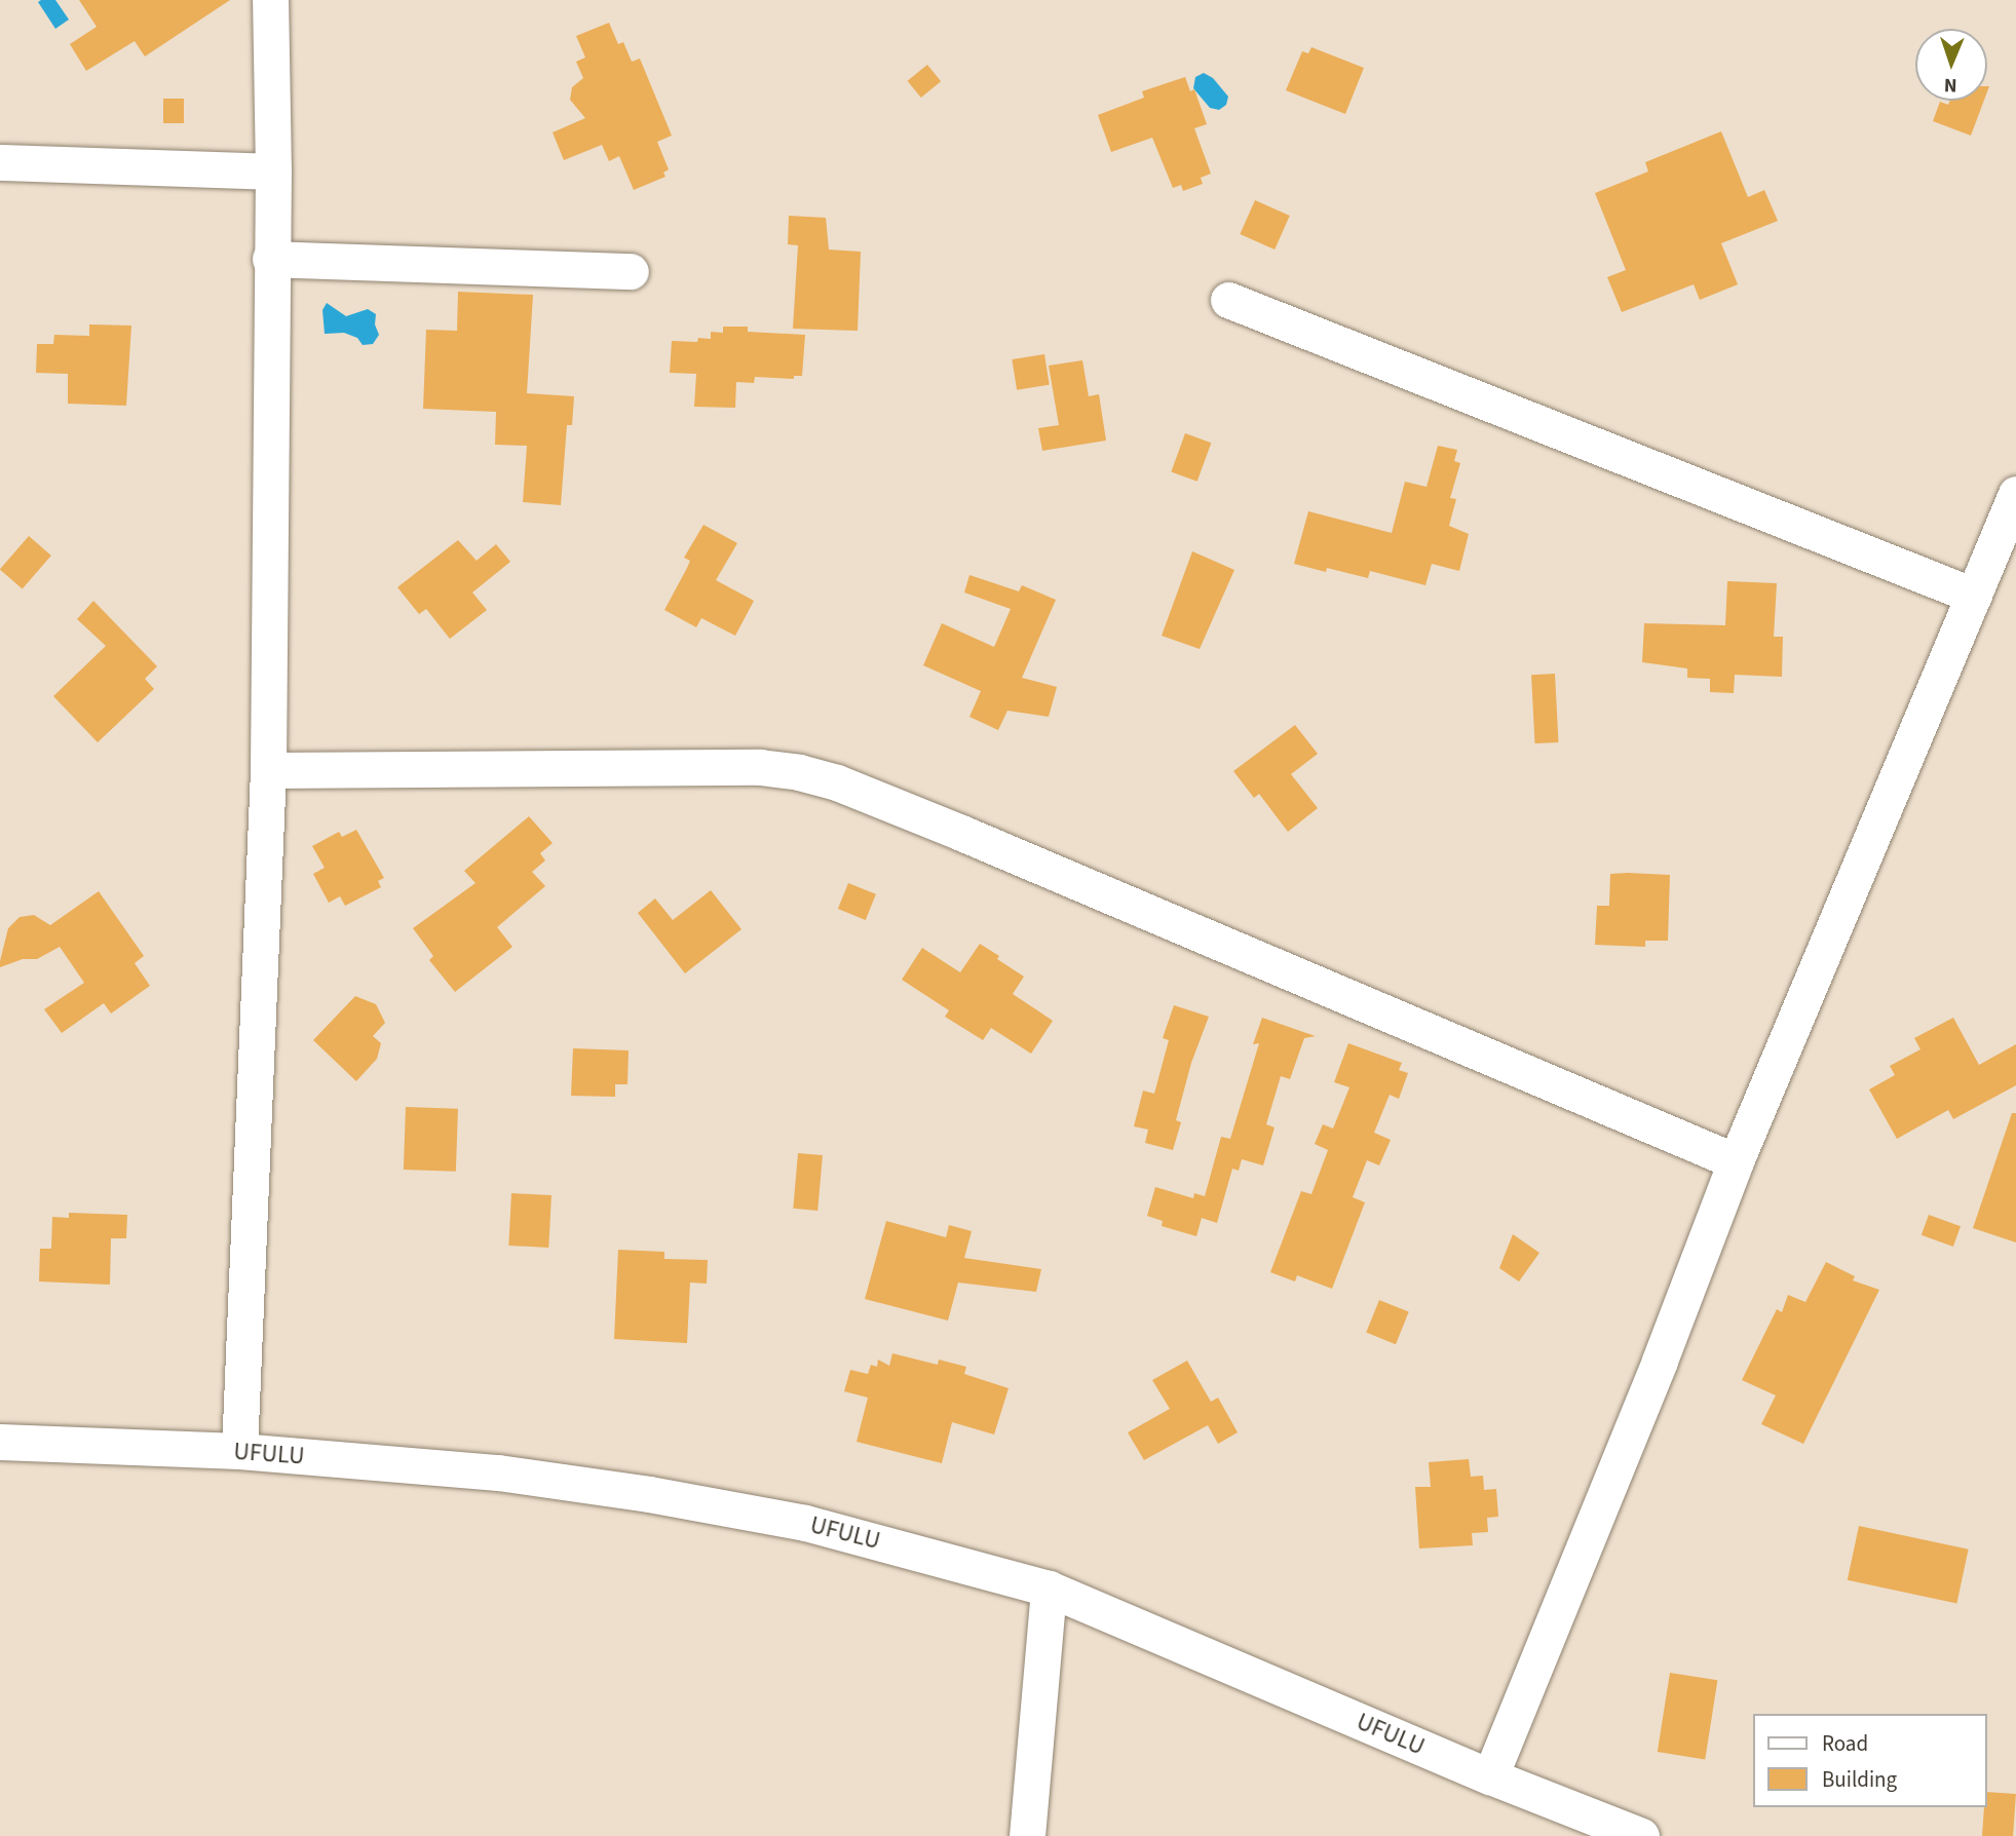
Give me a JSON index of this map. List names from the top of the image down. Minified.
{"streets":{"street":["UFULU"]},"legend":["Road","Building"],"north":"bottom"}
